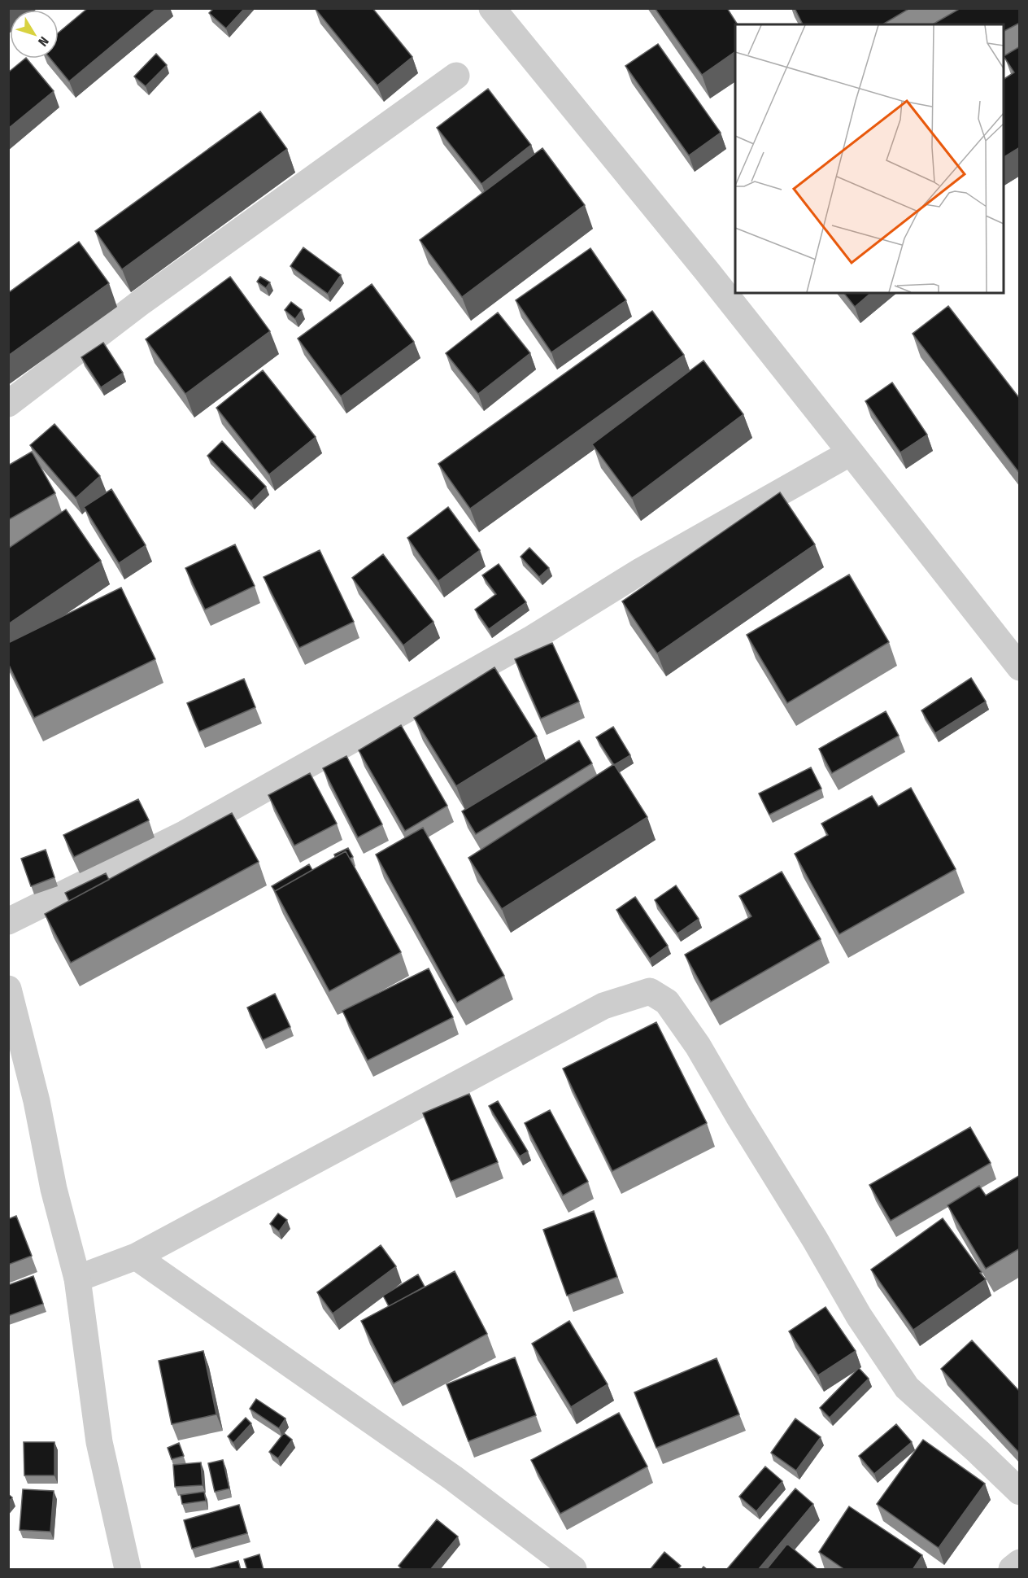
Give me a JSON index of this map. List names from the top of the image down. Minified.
{"north":"bottom right"}
